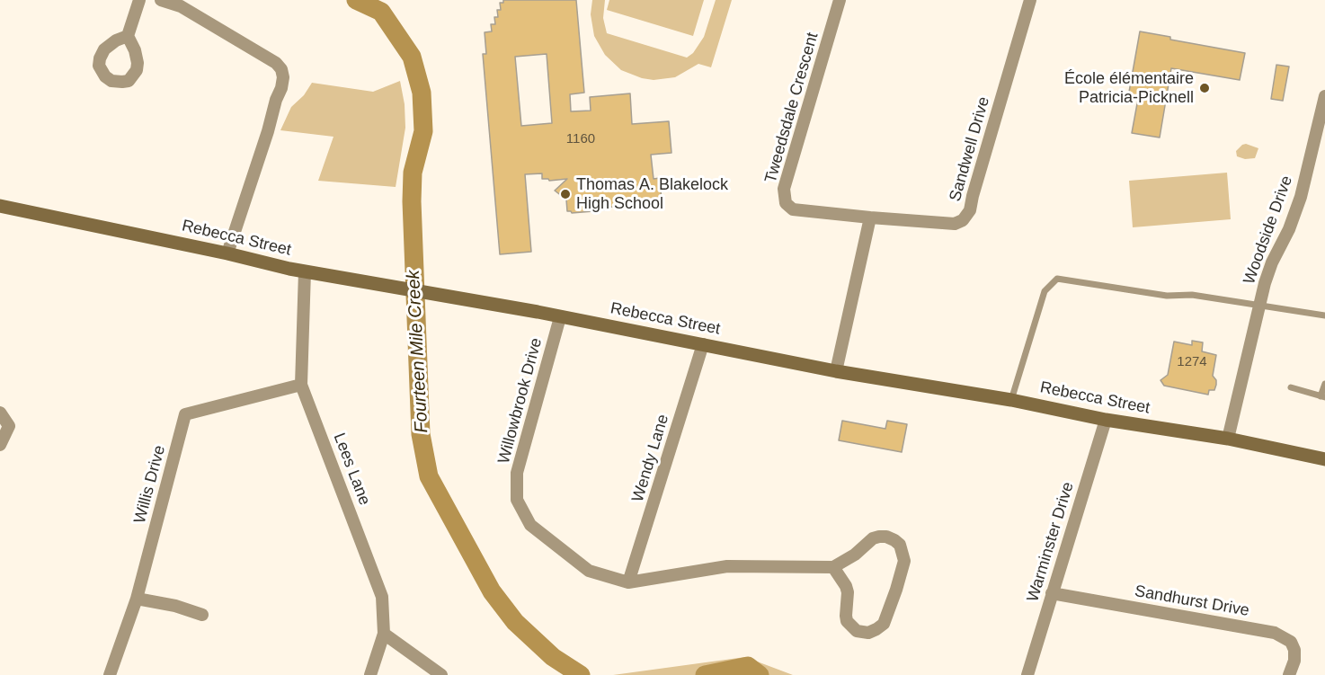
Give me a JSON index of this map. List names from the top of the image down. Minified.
{"streets":{"main road":["Rebecca Street"],"street":["Tweedsdale Crescent","Sandwell Drive","Woodside Drive","Willowbrook Drive","Wendy Lane","Lees Lane","Willis Drive","Warminster Drive","Sandhurst Drive"]},"crossings":[["Tweedsdale Crescent","Sandwell Drive"],["Woodside Drive","Rebecca Street"],["Rebecca Street","Willowbrook Drive"],["Rebecca Street","Wendy Lane"],["Rebecca Street","Lees Lane"],["Rebecca Street","Warminster Drive"],["Willowbrook Drive","Wendy Lane"],["Lees Lane","Willis Drive"],["Warminster Drive","Sandhurst Drive"]],"water":["Fourteen Mile Creek"],"places":["École élémentaire Patricia-Picknell","Thomas A. Blakelock High School"],"house_numbers":["1160","1274"]}
